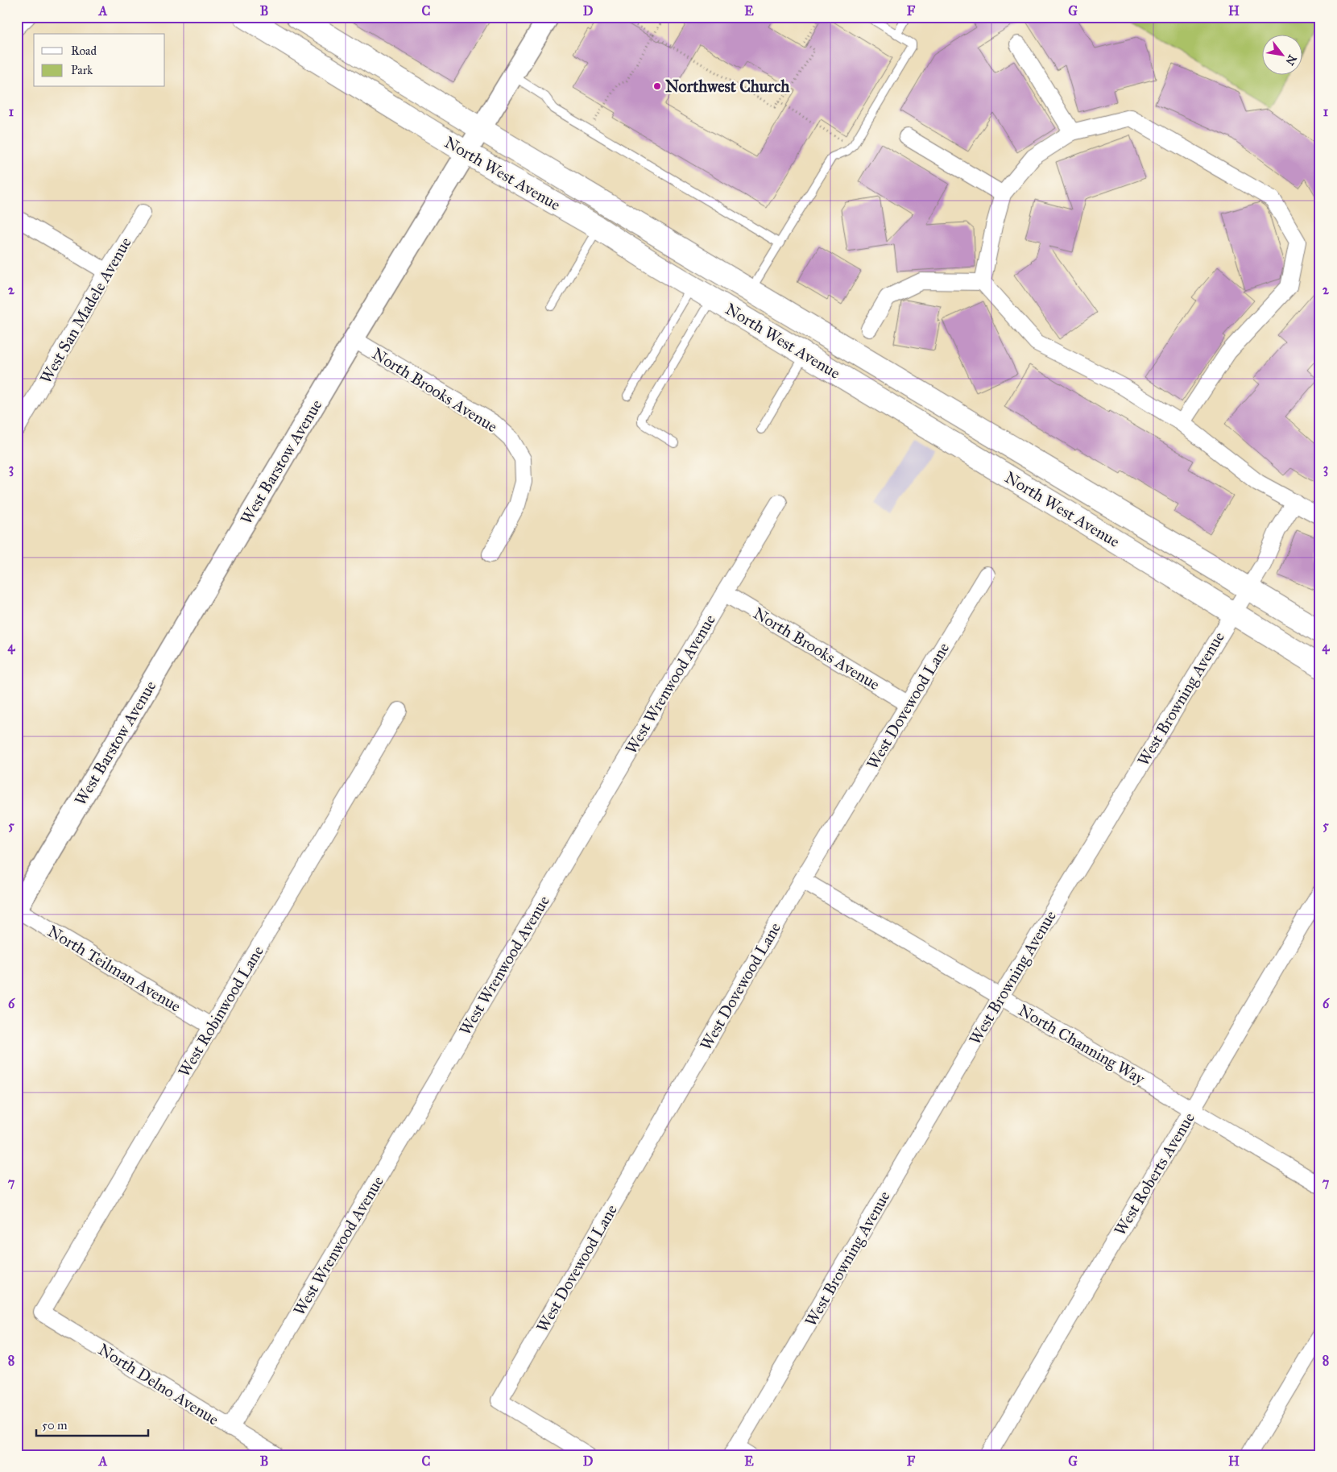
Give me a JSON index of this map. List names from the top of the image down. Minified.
{"streets":{"main road":["North West Avenue"],"street":["West San Madele Avenue","North Brooks Avenue","West Barstow Avenue","West Wrenwood Avenue","West Browning Avenue","West Dovewood Lane","North Teilman Avenue","West Robinwood Lane","North Channing Way","West Roberts Avenue","North Delno Avenue"]},"crossings":[["North West Avenue","West Barstow Avenue"],["North West Avenue","West Browning Avenue"],["North Brooks Avenue","West Barstow Avenue"],["North Brooks Avenue","West Wrenwood Avenue"],["North Brooks Avenue","West Dovewood Lane"],["West Barstow Avenue","North Teilman Avenue"],["West Wrenwood Avenue","North Delno Avenue"],["West Browning Avenue","North Channing Way"],["West Dovewood Lane","North Channing Way"],["North Teilman Avenue","West Robinwood Lane"],["West Robinwood Lane","North Delno Avenue"],["North Channing Way","West Roberts Avenue"]],"places":["Northwest Church"],"legend":["Road","Park"],"scale_bar":"50 m","north":"bottom right","grid":{"columns":["A","B","C","D","E","F","G","H"],"rows":["1","2","3","4","5","6","7","8"]}}
